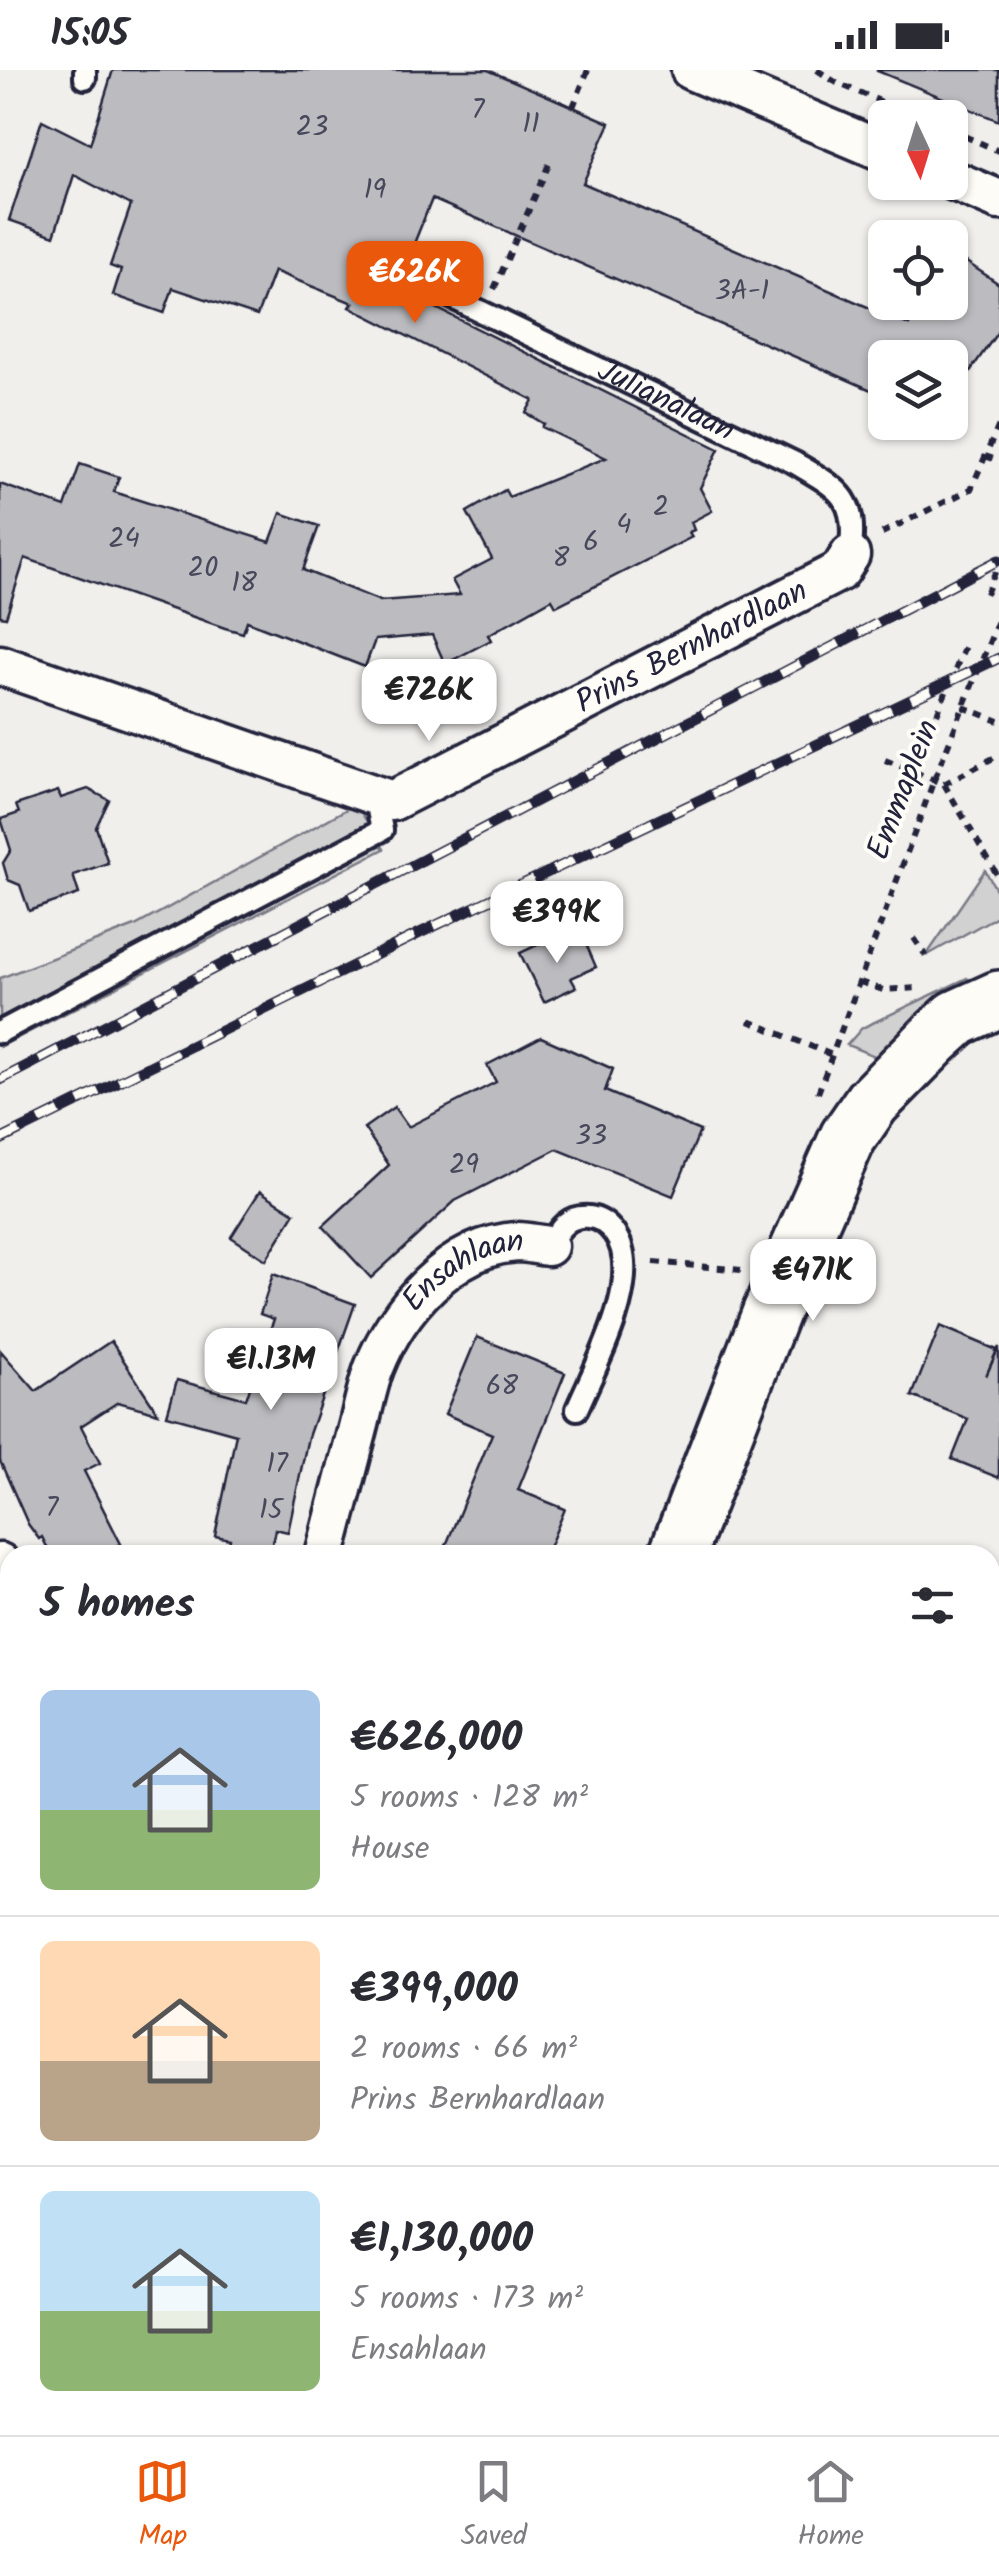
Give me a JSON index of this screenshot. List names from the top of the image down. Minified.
{"streets":{"street":["Prins Bernhardlaan","Ensahlaan"],"lane":["Julianalaan"],"path":["Emmaplein"]},"crossings":[["Julianalaan","Prins Bernhardlaan"]],"house_numbers":["7","11","23","19","3A-1","2","4","24","6","8","20","18","33","29","68","17","7","15"],"north":"bottom","page":{"status":"15:05","price":["€626K","€726K","€399K","€471K","€1.13M"],"heading":"5 homes","list":[{"name":"€626,000","note":"5 rooms · 128 m² · House"},{"name":"€399,000","note":"2 rooms · 66 m² · Prins Bernhardlaan"},{"name":"€1,130,000","note":"5 rooms · 173 m² · Ensahlaan"}],"tabs":["Map","Saved","Home"]}}
